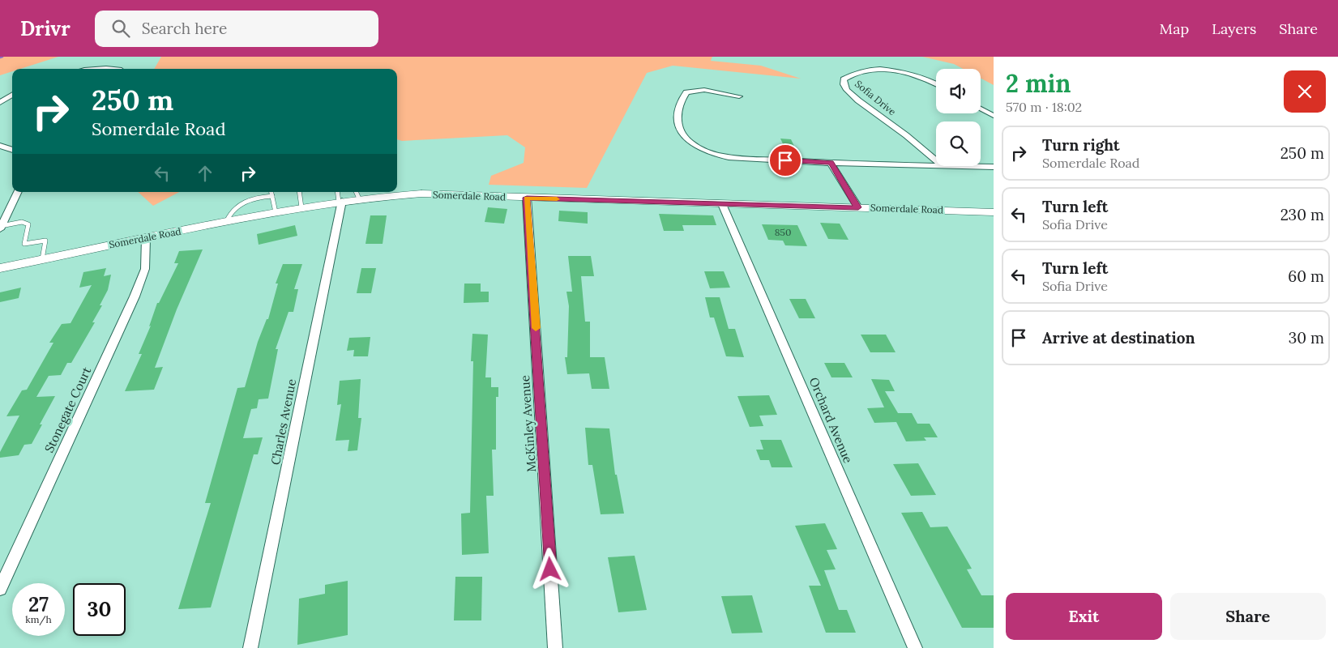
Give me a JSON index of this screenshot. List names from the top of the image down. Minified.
{"streets":{"main road":["Somerdale Road"],"street":["Sofia Drive","Stonegate Court","Orchard Avenue","Charles Avenue","McKinley Avenue"]},"crossings":[["Somerdale Road","Stonegate Court"],["Somerdale Road","Orchard Avenue"],["Somerdale Road","Charles Avenue"],["Somerdale Road","McKinley Avenue"]],"house_numbers":["850"],"page":{"header":"Drivr","search":"Search here","nav":["Map","Layers","Share"],"heading":["2 min","570 m · 18:02"],"turn":["250 m","Somerdale Road"],"list":[{"name":"Turn right","note":"Somerdale Road","value":"250 m"},{"name":"Turn left","note":"Sofia Drive","value":"230 m"},{"name":"Turn left","note":"Sofia Drive","value":"60 m"},{"name":"Arrive at destination","value":"30 m"}],"speed":"27 km/h","limit":"30","buttons":["Exit","Share"]}}
